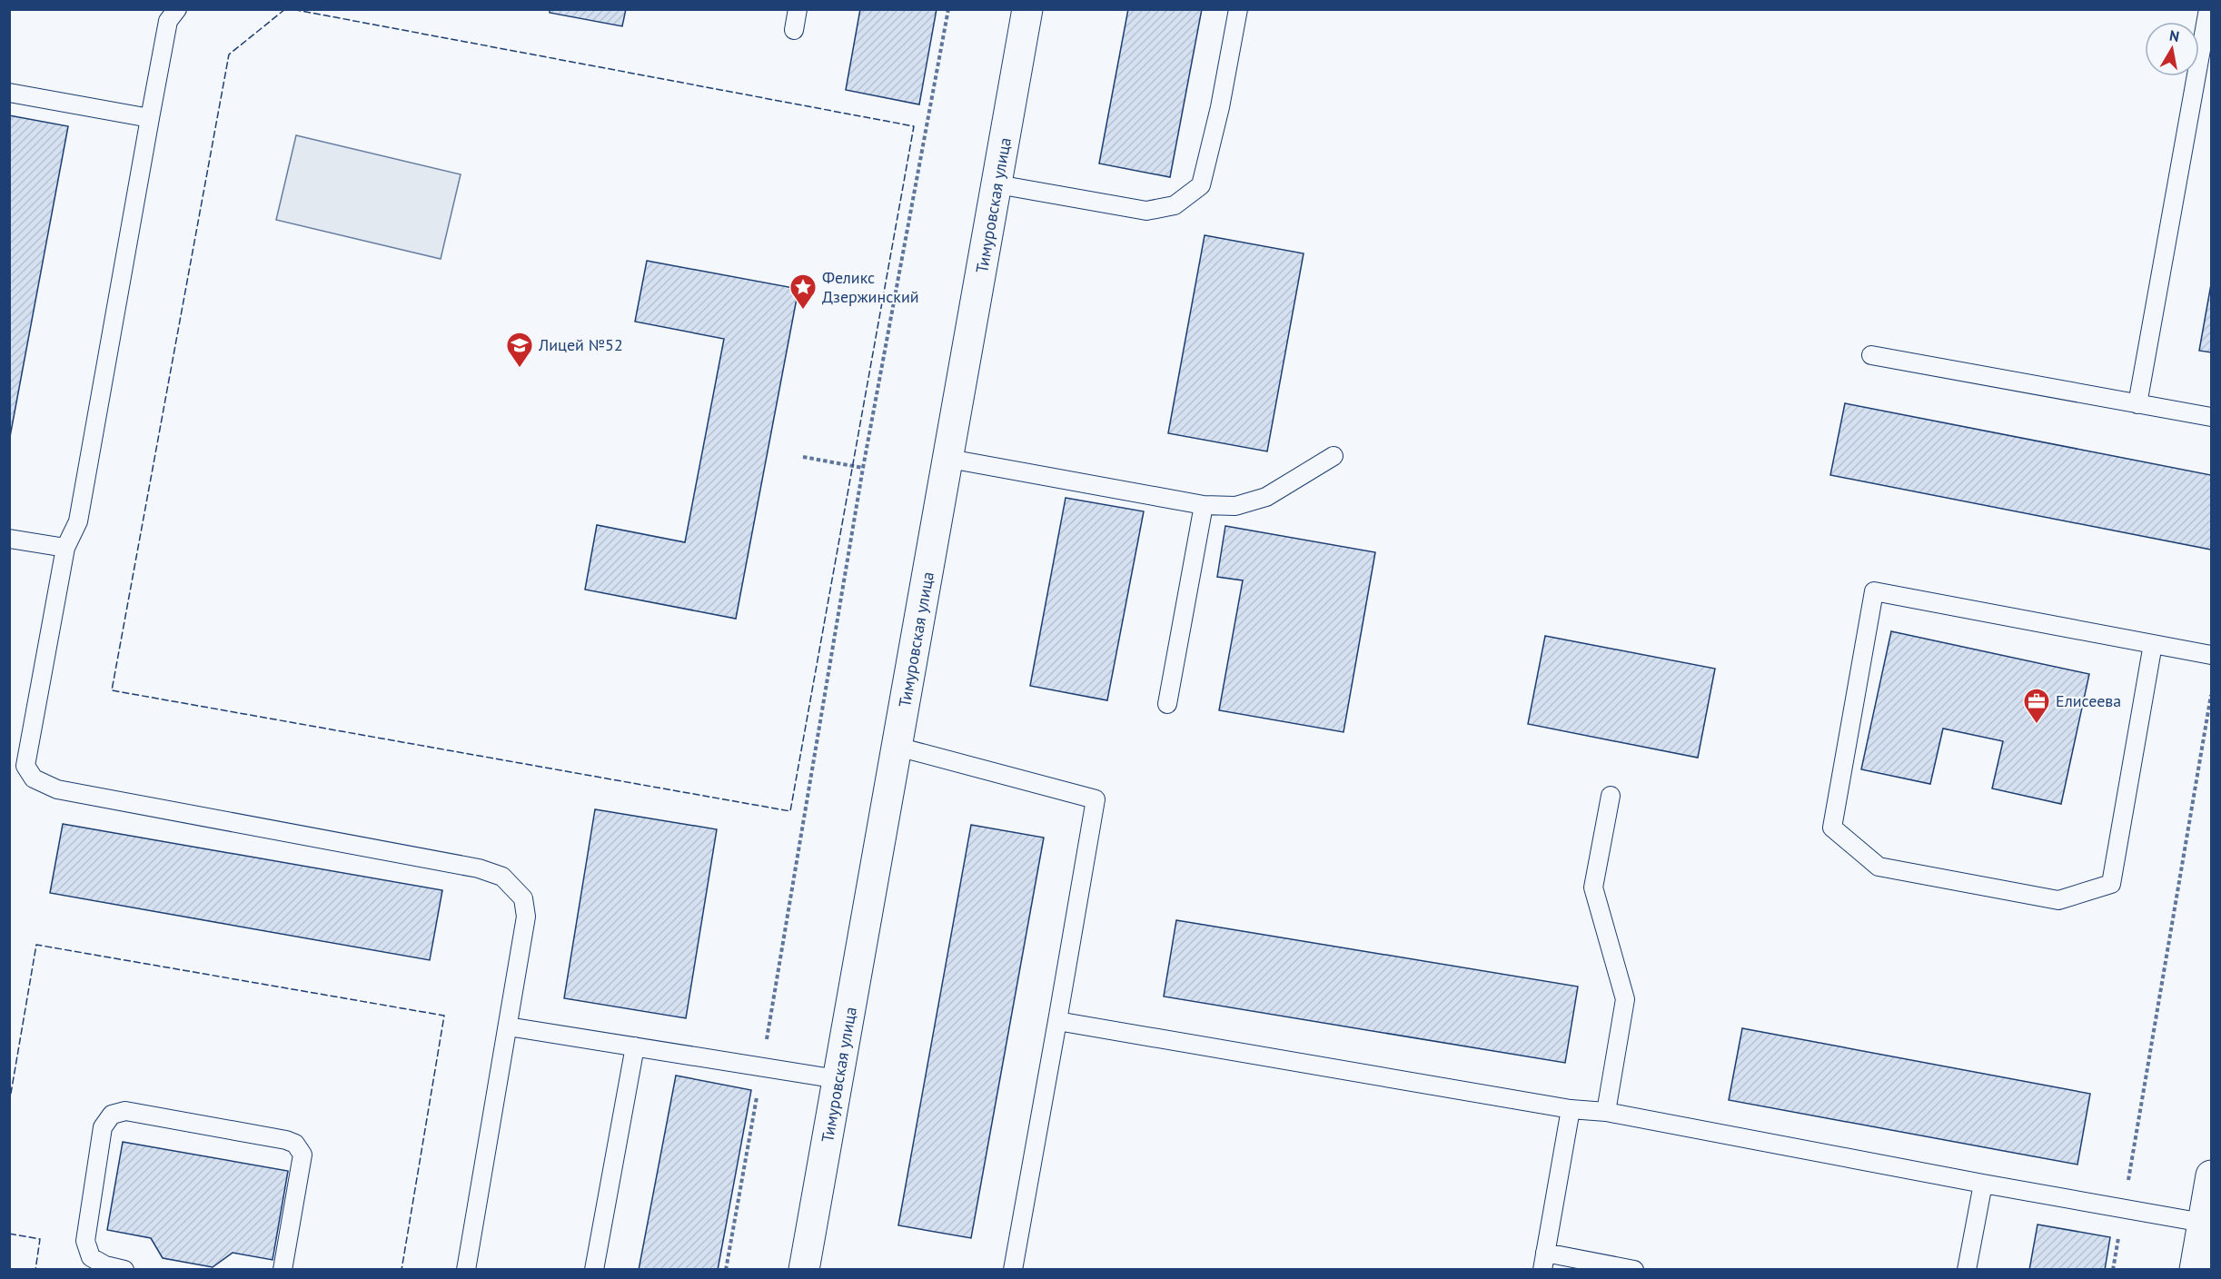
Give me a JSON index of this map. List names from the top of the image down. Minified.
{"streets":{"street":["Тимуровская улица"]},"places":{"place":["Феликс Дзержинский"],"school or university":["Лицей №52"],"office":["Елисеева"]},"north":"top"}
